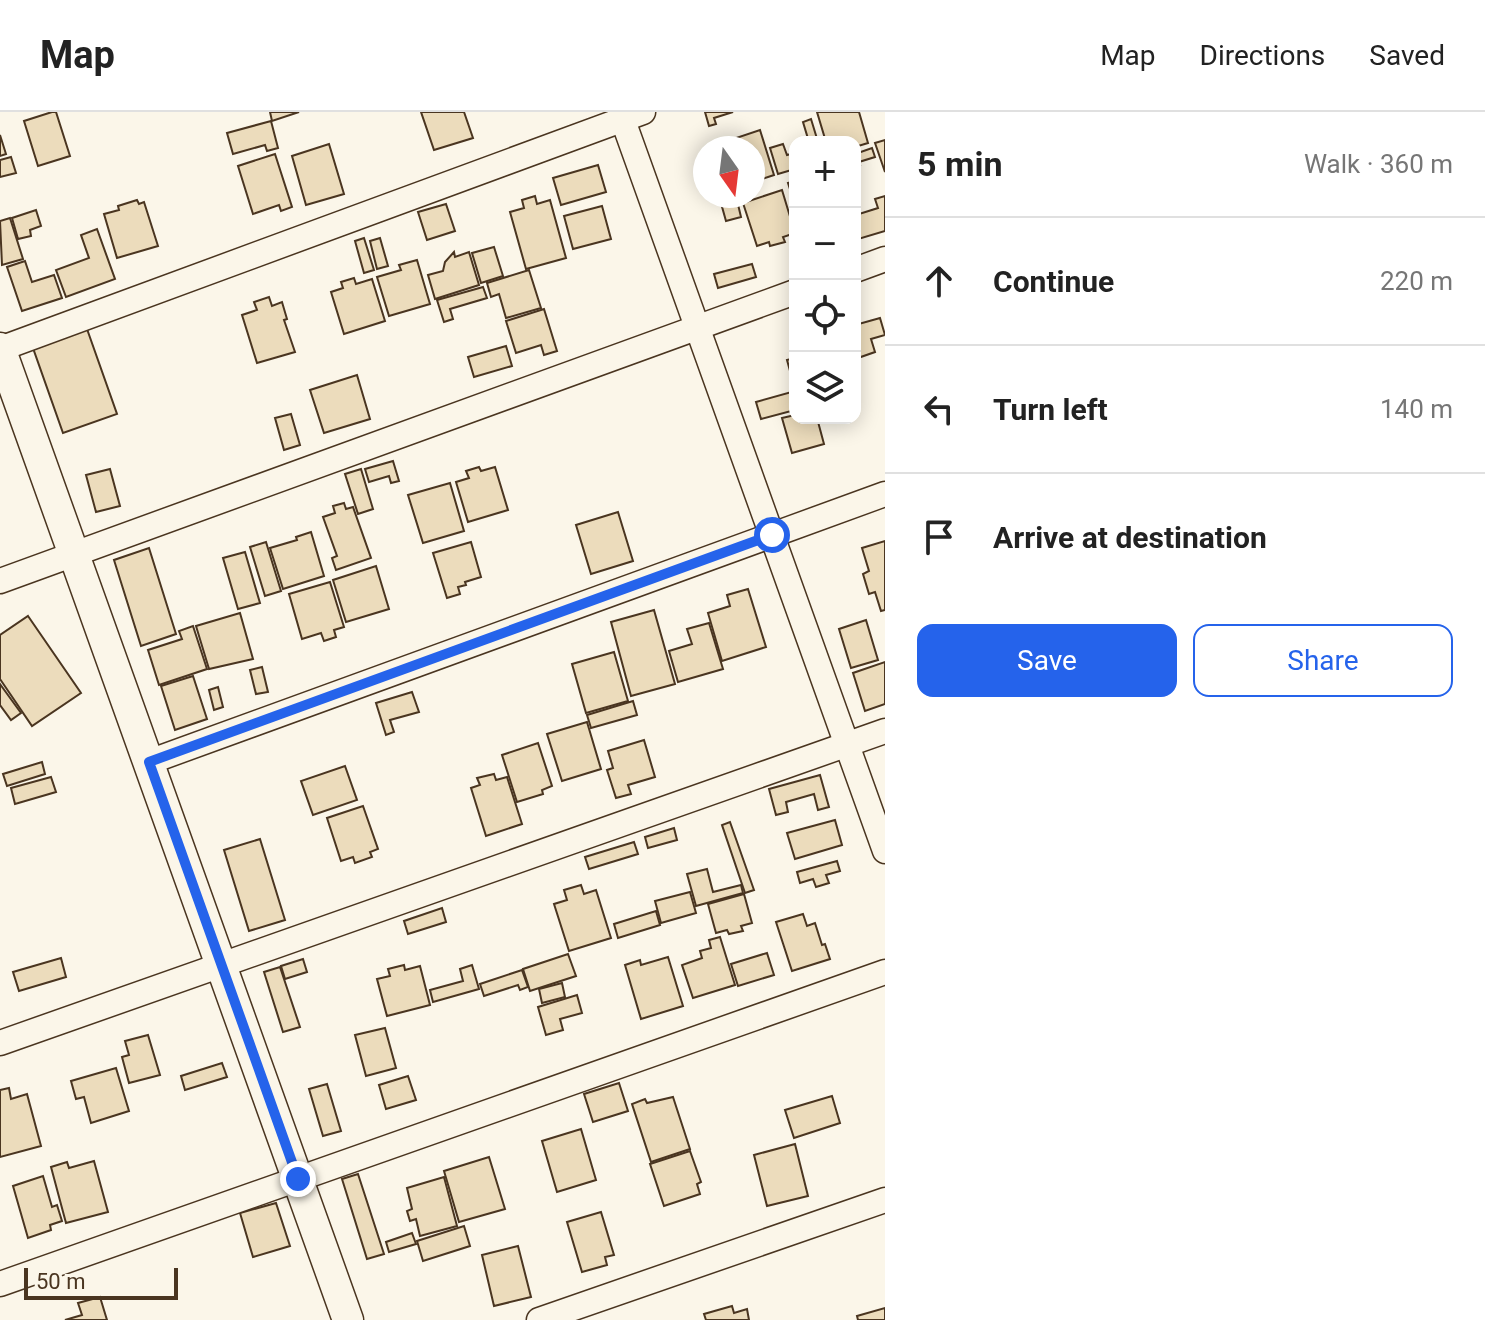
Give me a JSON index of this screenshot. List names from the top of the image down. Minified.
{"scale_bar":"50 m","north":"bottom","page":{"header":"Map","nav":["Map","Directions","Saved"],"heading":["5 min","Walk · 360 m"],"map_buttons":["+","−"],"list":[["Continue","220 m"],["Turn left","140 m"],"Arrive at destination"],"buttons":["Save","Share"],"scale":"50 m"}}
